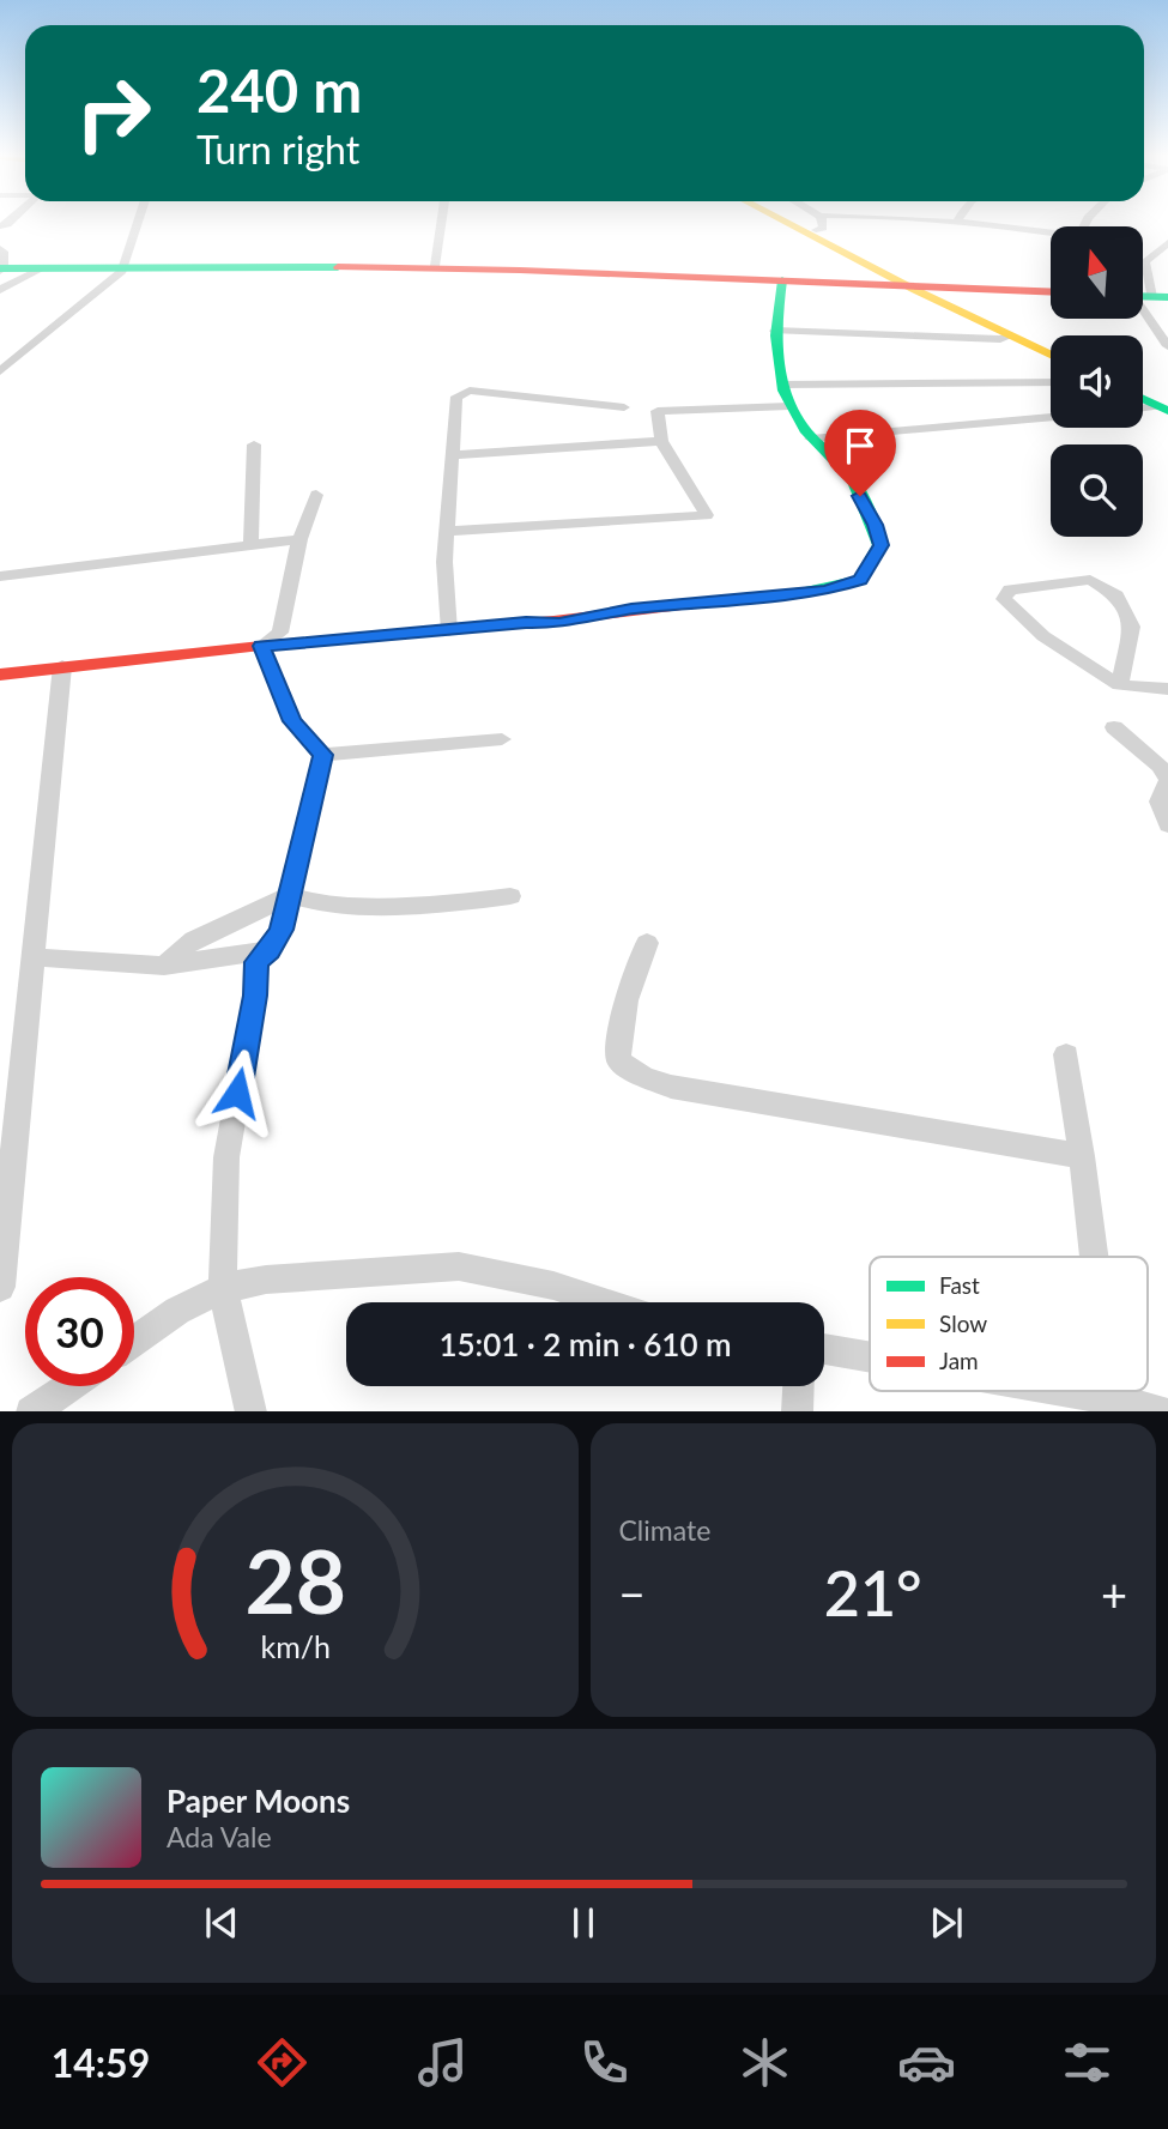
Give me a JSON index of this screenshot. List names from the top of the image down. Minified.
{"legend":["Fast","Slow","Jam"],"north":"top","page":{"turn":["240 m","Turn right"],"limit":"30","trip":"15:01 · 2 min · 610 m","tile":"Climate","heat":["−","21°","+"],"song":["Paper Moons","Ada Vale"],"tabs":"14:59","gauge":["28","km/h"]}}
